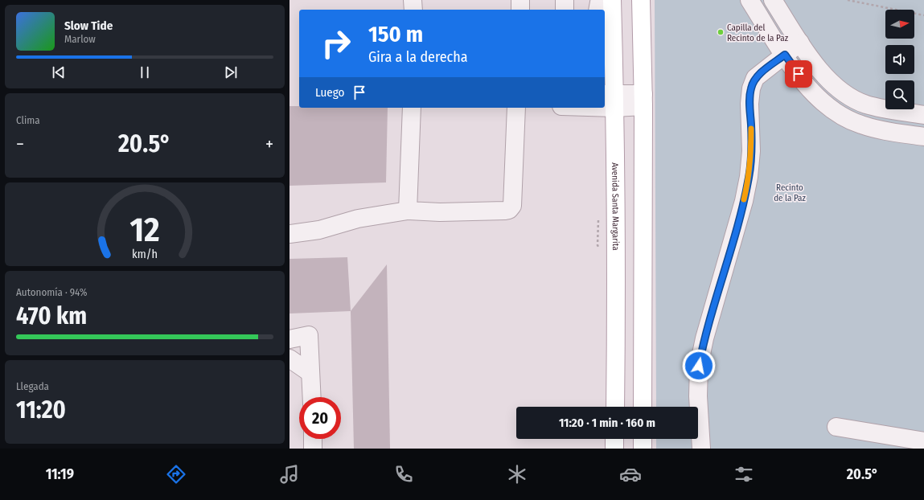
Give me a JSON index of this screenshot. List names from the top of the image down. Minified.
{"streets":{"main road":["Avenida Santa Margarita"]},"parks":["Recinto de la Paz"],"places":["Capilla del Recinto de la Paz"],"north":"right","page":{"turn":["150 m","Gira a la derecha"],"song":["Slow Tide","Marlow"],"then":"Luego","tile":["Clima",["Autonomía · 94%","470 km"],["Llegada","11:20"]],"heat":["−","20.5°","+"],"limit":"20","trip":"11:20 · 1 min · 160 m","tabs":["11:19","20.5°"],"gauge":["12","km/h"]}}
